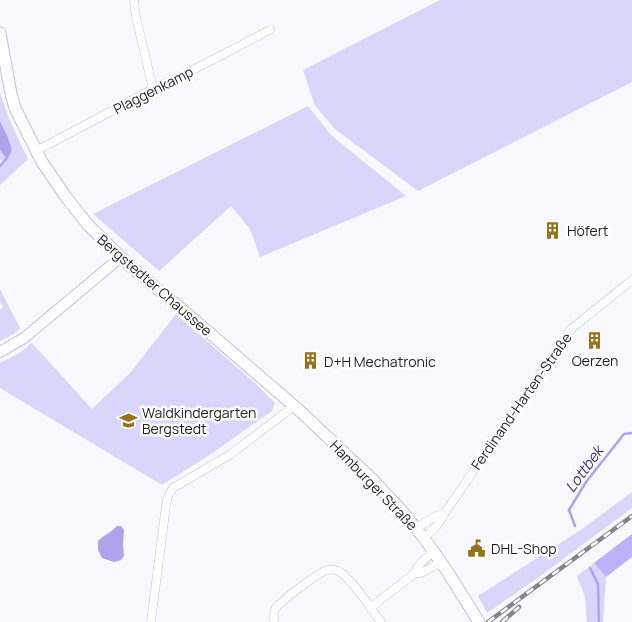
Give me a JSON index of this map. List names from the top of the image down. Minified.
{"streets":{"main road":["Bergstedter Chaussee","Hamburger Straße"],"street":["Plaggenkamp","Ferdinand-Harten-Straße"]},"crossings":[["Plaggenkamp","Bergstedter Chaussee"],["Bergstedter Chaussee","Hamburger Straße"],["Ferdinand-Harten-Straße","Hamburger Straße"]],"water":["Lottbek"],"places":{"building":["Höfert","Oerzen","D+H Mechatronic"],"school or university":["Waldkindergarten Bergstedt"],"public building":["DHL-Shop"]}}
